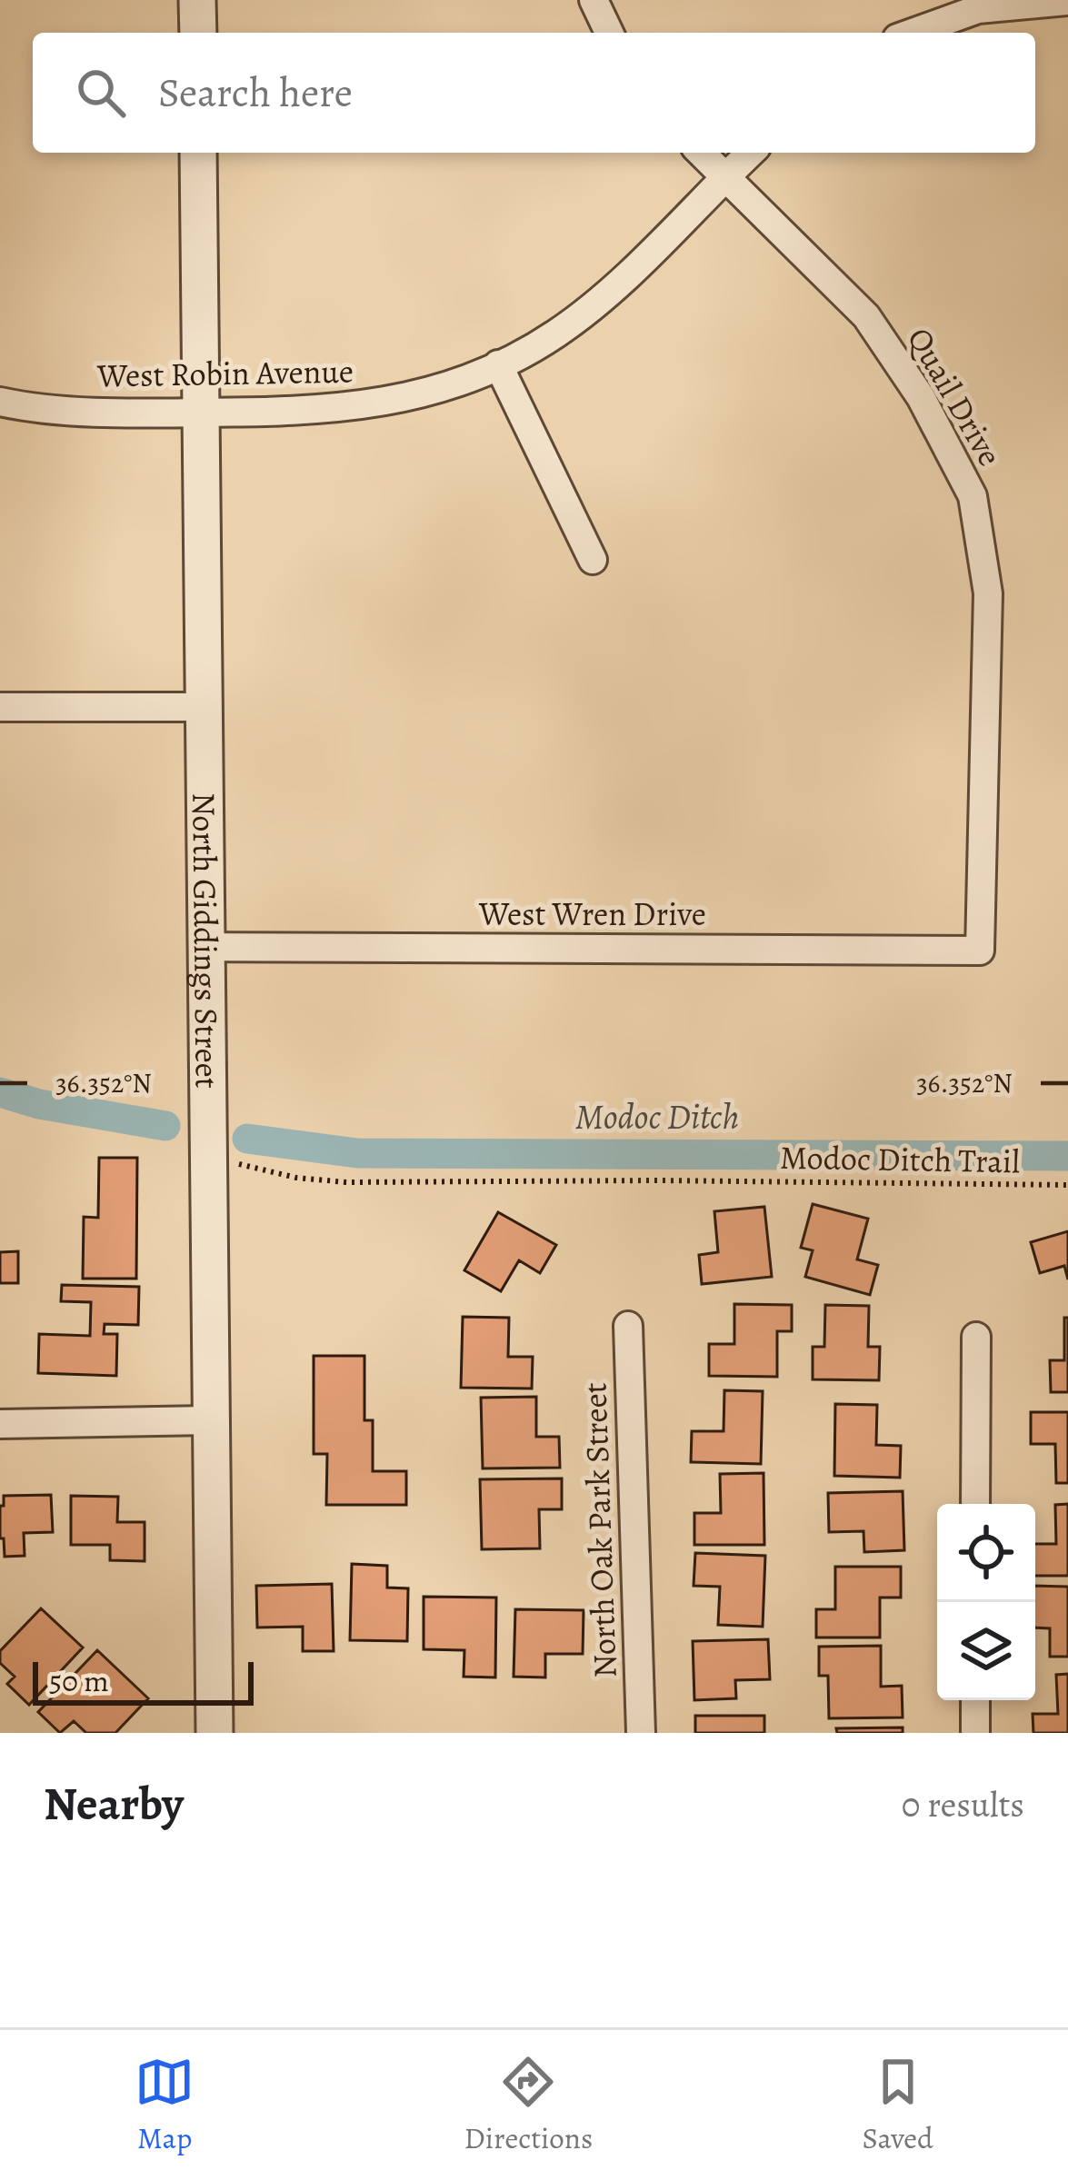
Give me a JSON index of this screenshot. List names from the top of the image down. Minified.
{"streets":{"street":["West Robin Avenue","Quail Drive","West Wren Drive","North Giddings Street","North Oak Park Street"],"path":["Modoc Ditch Trail"]},"crossings":[["West Robin Avenue","Quail Drive"],["West Robin Avenue","North Giddings Street"],["Quail Drive","West Wren Drive"],["West Wren Drive","North Giddings Street"],["North Giddings Street","Modoc Ditch Trail"]],"water":["Modoc Ditch"],"scale_bar":"50 m","page":{"search":"Search here","scale":"50 m","heading":["Nearby","0 results"],"nav":["Map","Directions","Saved"]},"coordinates":["36.352°N"]}
